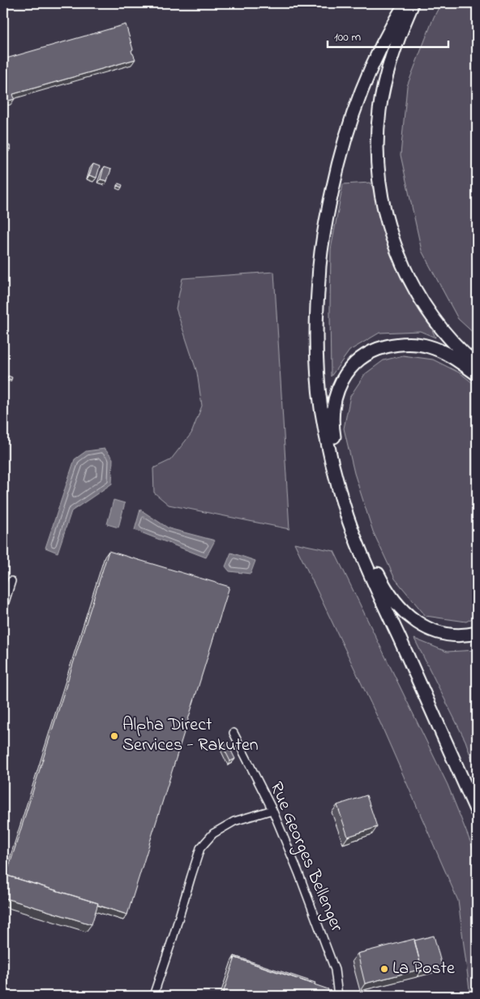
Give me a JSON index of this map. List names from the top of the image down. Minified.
{"streets":{"street":["Rue Georges Bellenger"]},"places":["Alpha Direct Services - Rakuten","La Poste"],"scale_bar":"100 m"}
